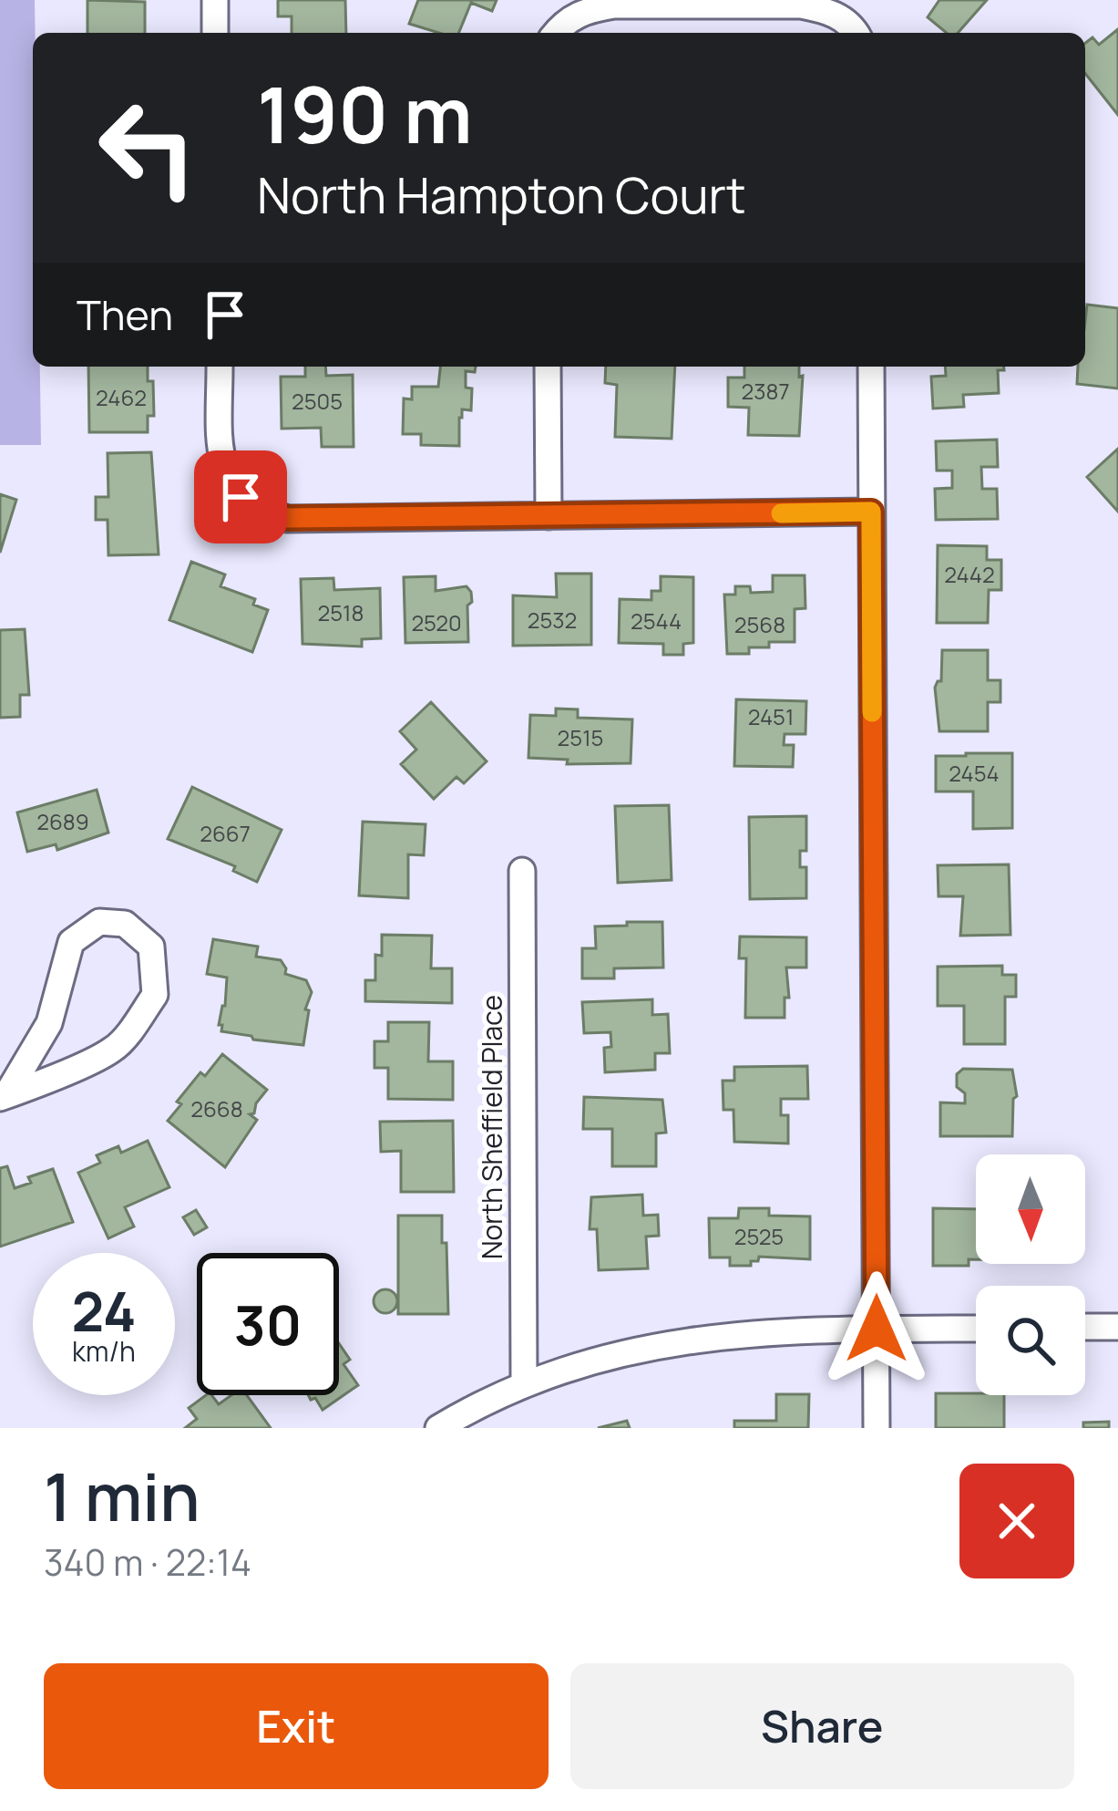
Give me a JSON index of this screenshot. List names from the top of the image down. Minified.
{"streets":{"street":["North Sheffield Place"]},"house_numbers":["2387","2462","2505","2442","2518","2532","2544","2520","2568","2451","2515","2454","2689","2667","2668","2525"],"north":"bottom","page":{"turn":["190 m","North Hampton Court"],"then":"Then","speed":"24 km/h","limit":"30","heading":["1 min","340 m · 22:14"],"buttons":["Exit","Share"]}}
